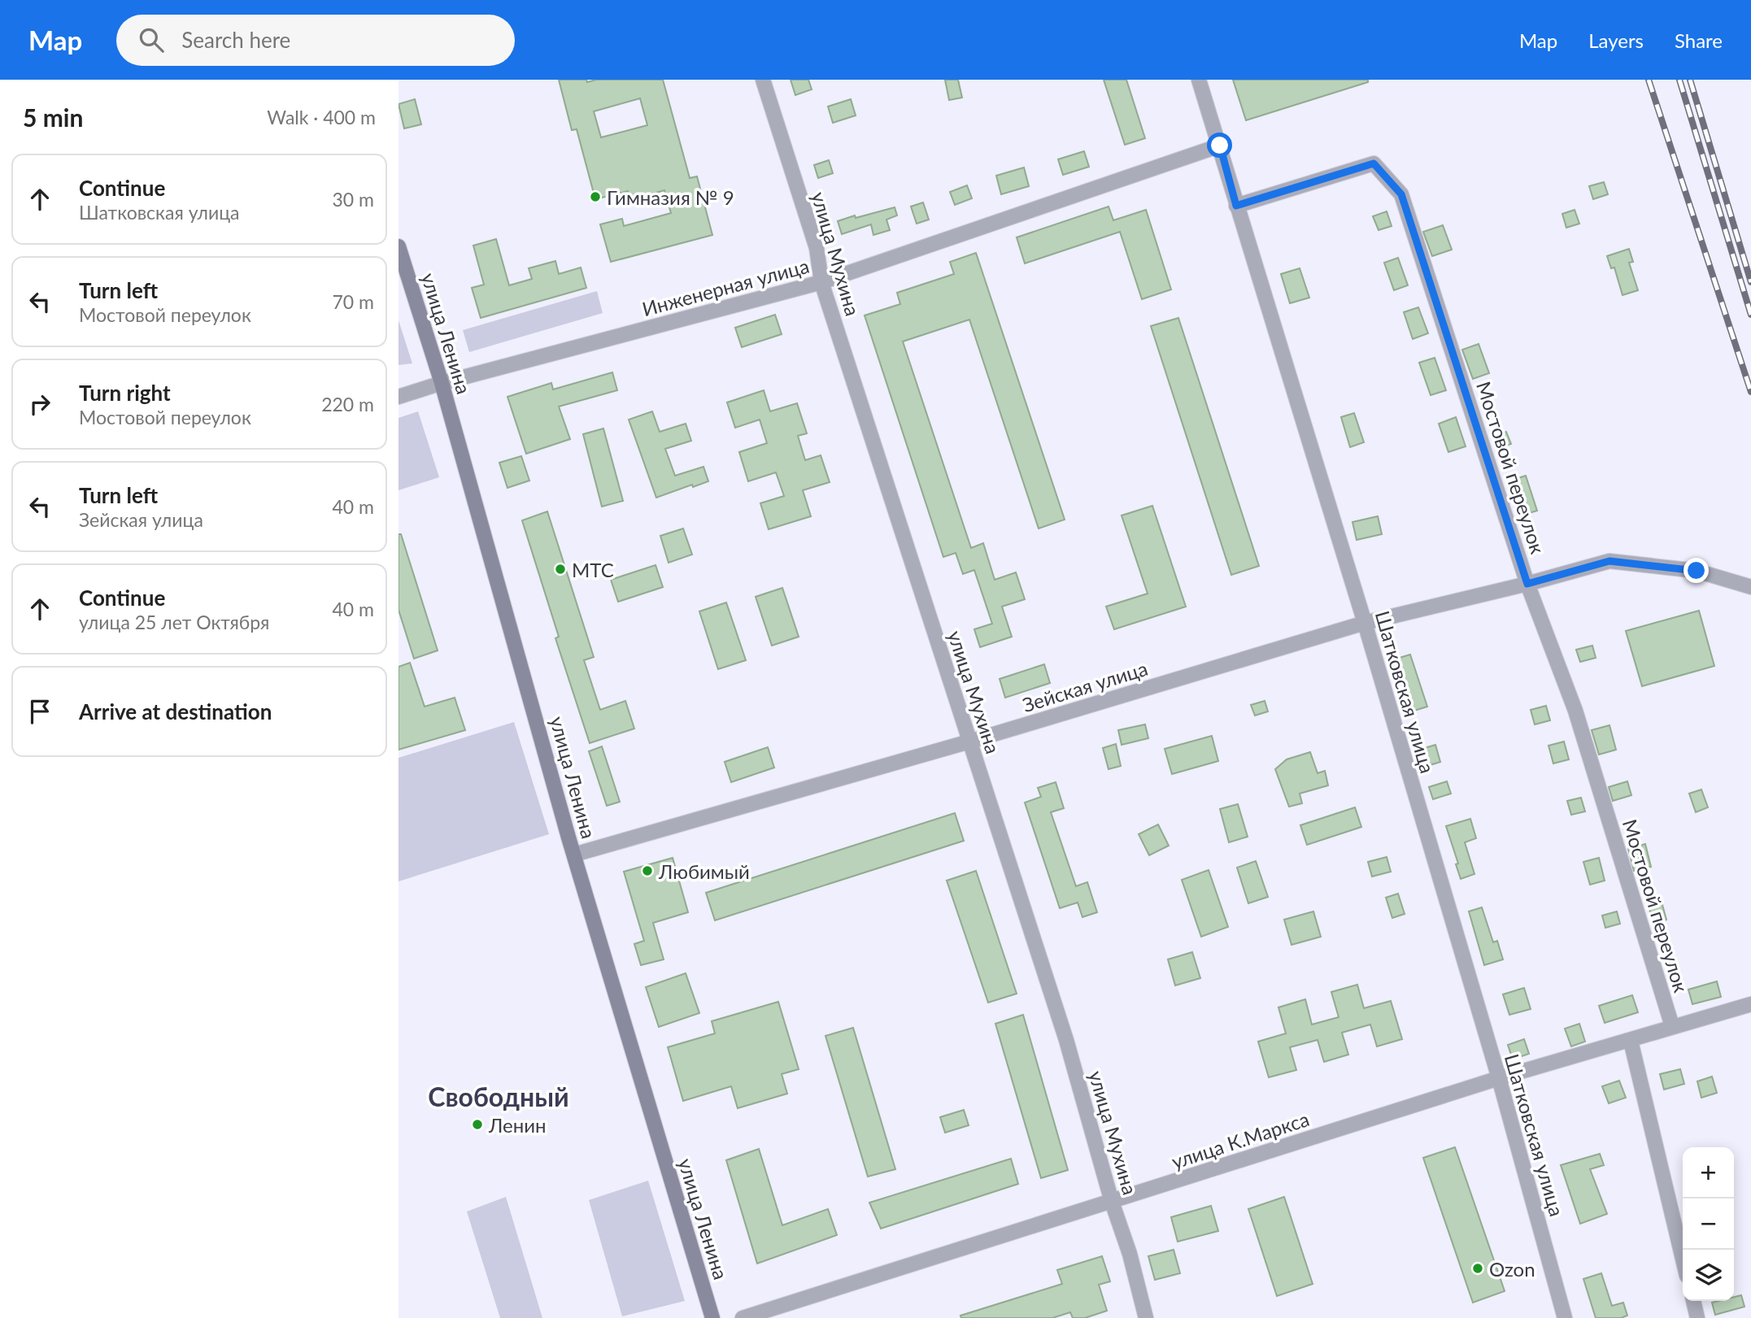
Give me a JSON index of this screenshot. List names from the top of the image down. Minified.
{"streets":{"main road":["улица Ленина"],"street":["улица Мухина","Инженерная улица","Мостовой переулок","Зейская улица","Шатковская улица","улица К.Маркса"]},"crossings":[["улица Мухина","Инженерная улица"],["улица Мухина","Зейская улица"],["улица Мухина","улица К.Маркса"],["Инженерная улица","улица Ленина"],["Инженерная улица","Шатковская улица"],["улица Ленина","Зейская улица"],["Мостовой переулок","Зейская улица"],["Мостовой переулок","Шатковская улица"],["Мостовой переулок","улица К.Маркса"],["Зейская улица","Шатковская улица"],["Шатковская улица","улица К.Маркса"]],"districts":["Свободный"],"places":["Гимназия № 9","МТС","Любимый","Ленин","Ozon"],"page":{"header":"Map","search":"Search here","nav":["Map","Layers","Share"],"heading":["5 min","Walk · 400 m"],"list":[["Continue","Шатковская улица","30 m"],["Turn left","Мостовой переулок","70 m"],["Turn right","Мостовой переулок","220 m"],["Turn left","Зейская улица","40 m"],["Continue","улица 25 лет Октября","40 m"],"Arrive at destination"],"map_buttons":["+","−"]}}
